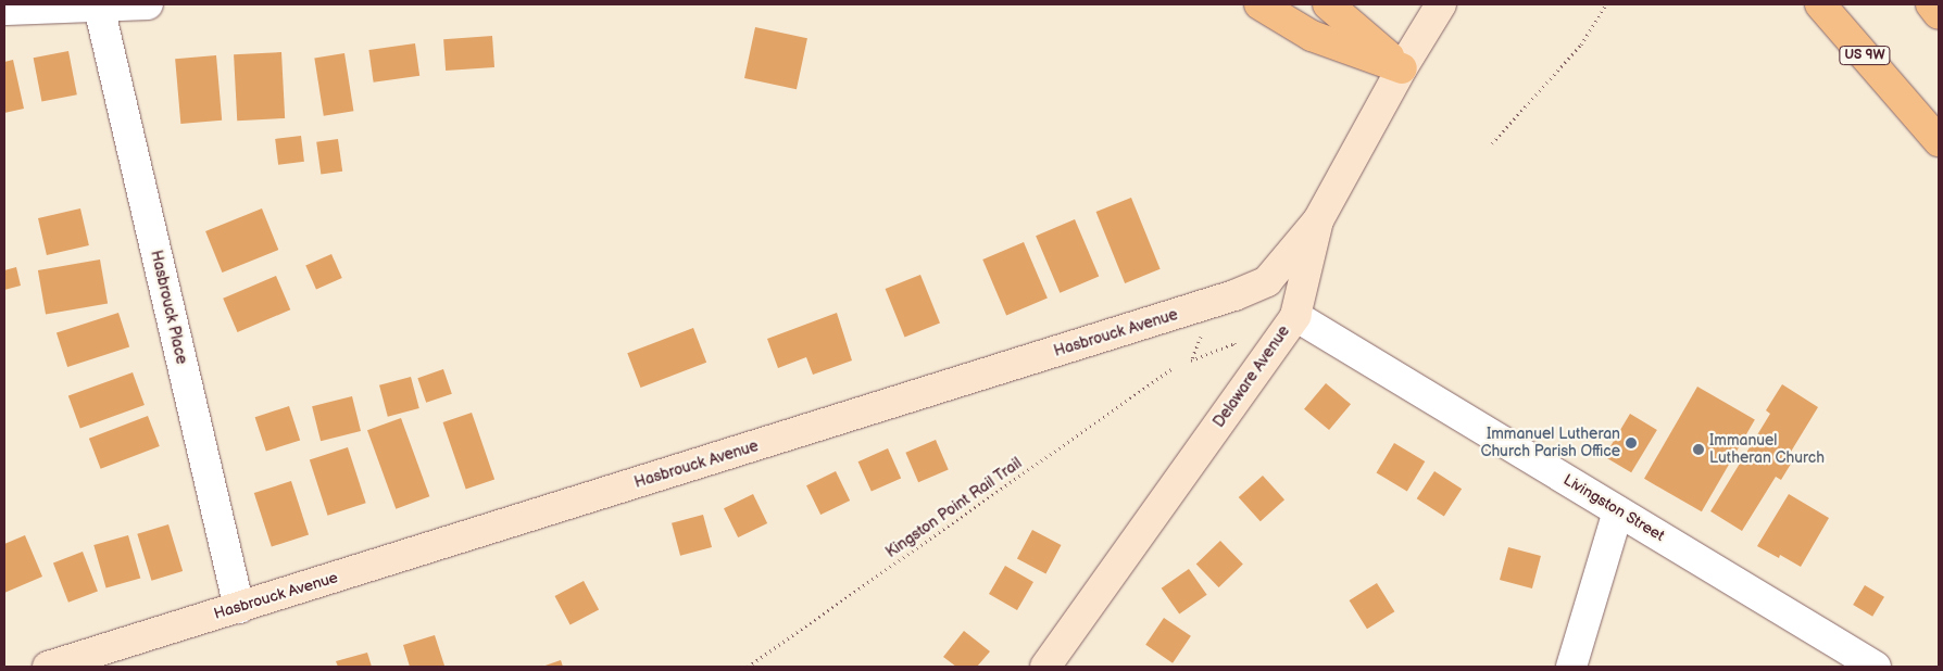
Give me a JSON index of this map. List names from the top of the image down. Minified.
{"streets":{"main road":["US 9W","Hasbrouck Avenue","Delaware Avenue"],"street":["Hasbrouck Place","Livingston Street"],"path":["Kingston Point Rail Trail"]},"crossings":[["Hasbrouck Place","Hasbrouck Avenue"],["Hasbrouck Avenue","Delaware Avenue"],["Delaware Avenue","Livingston Street"]],"places":["Immanuel Lutheran Church Parish Office","Immanuel Lutheran Church"]}
